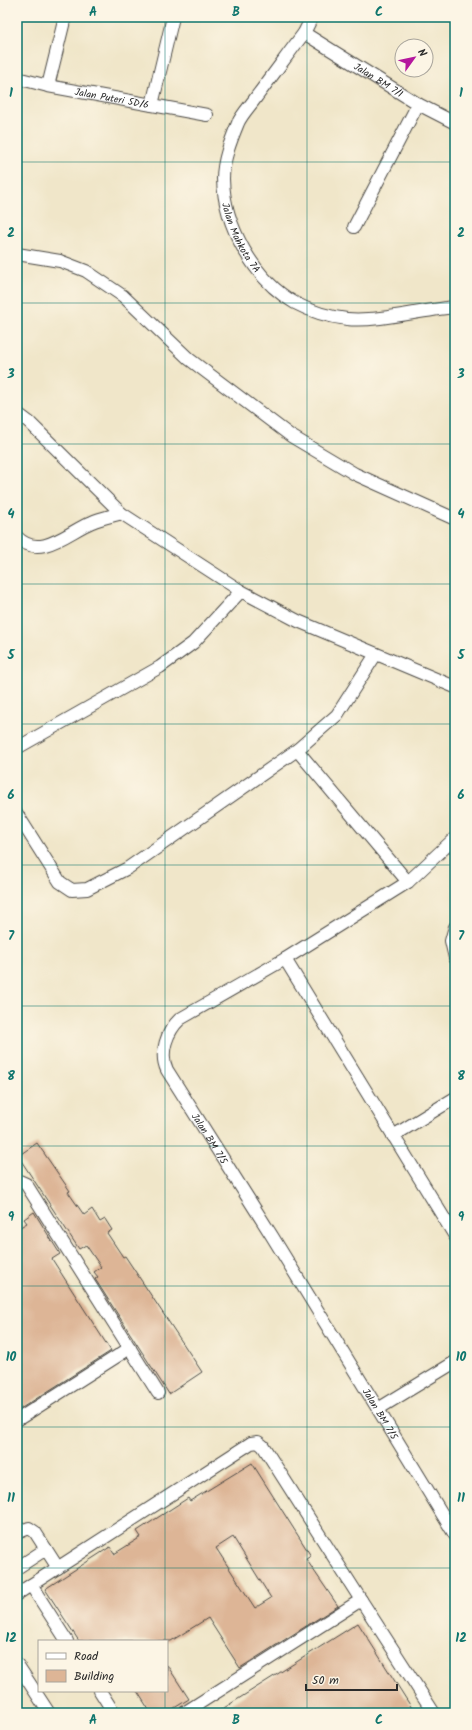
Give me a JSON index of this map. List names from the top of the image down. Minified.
{"streets":{"street":["Jalan BM 7/1","Jalan Puteri 5D/6","Jalan Mahkota 7A","Jalan BM 7/5"]},"crossings":[["Jalan BM 7/1","Jalan Mahkota 7A"]],"legend":["Road","Building"],"scale_bar":"50 m","north":"top right","grid":{"columns":["A","B","C"],"rows":["1","2","3","4","5","6","7","8","9","10","11","12"]}}
